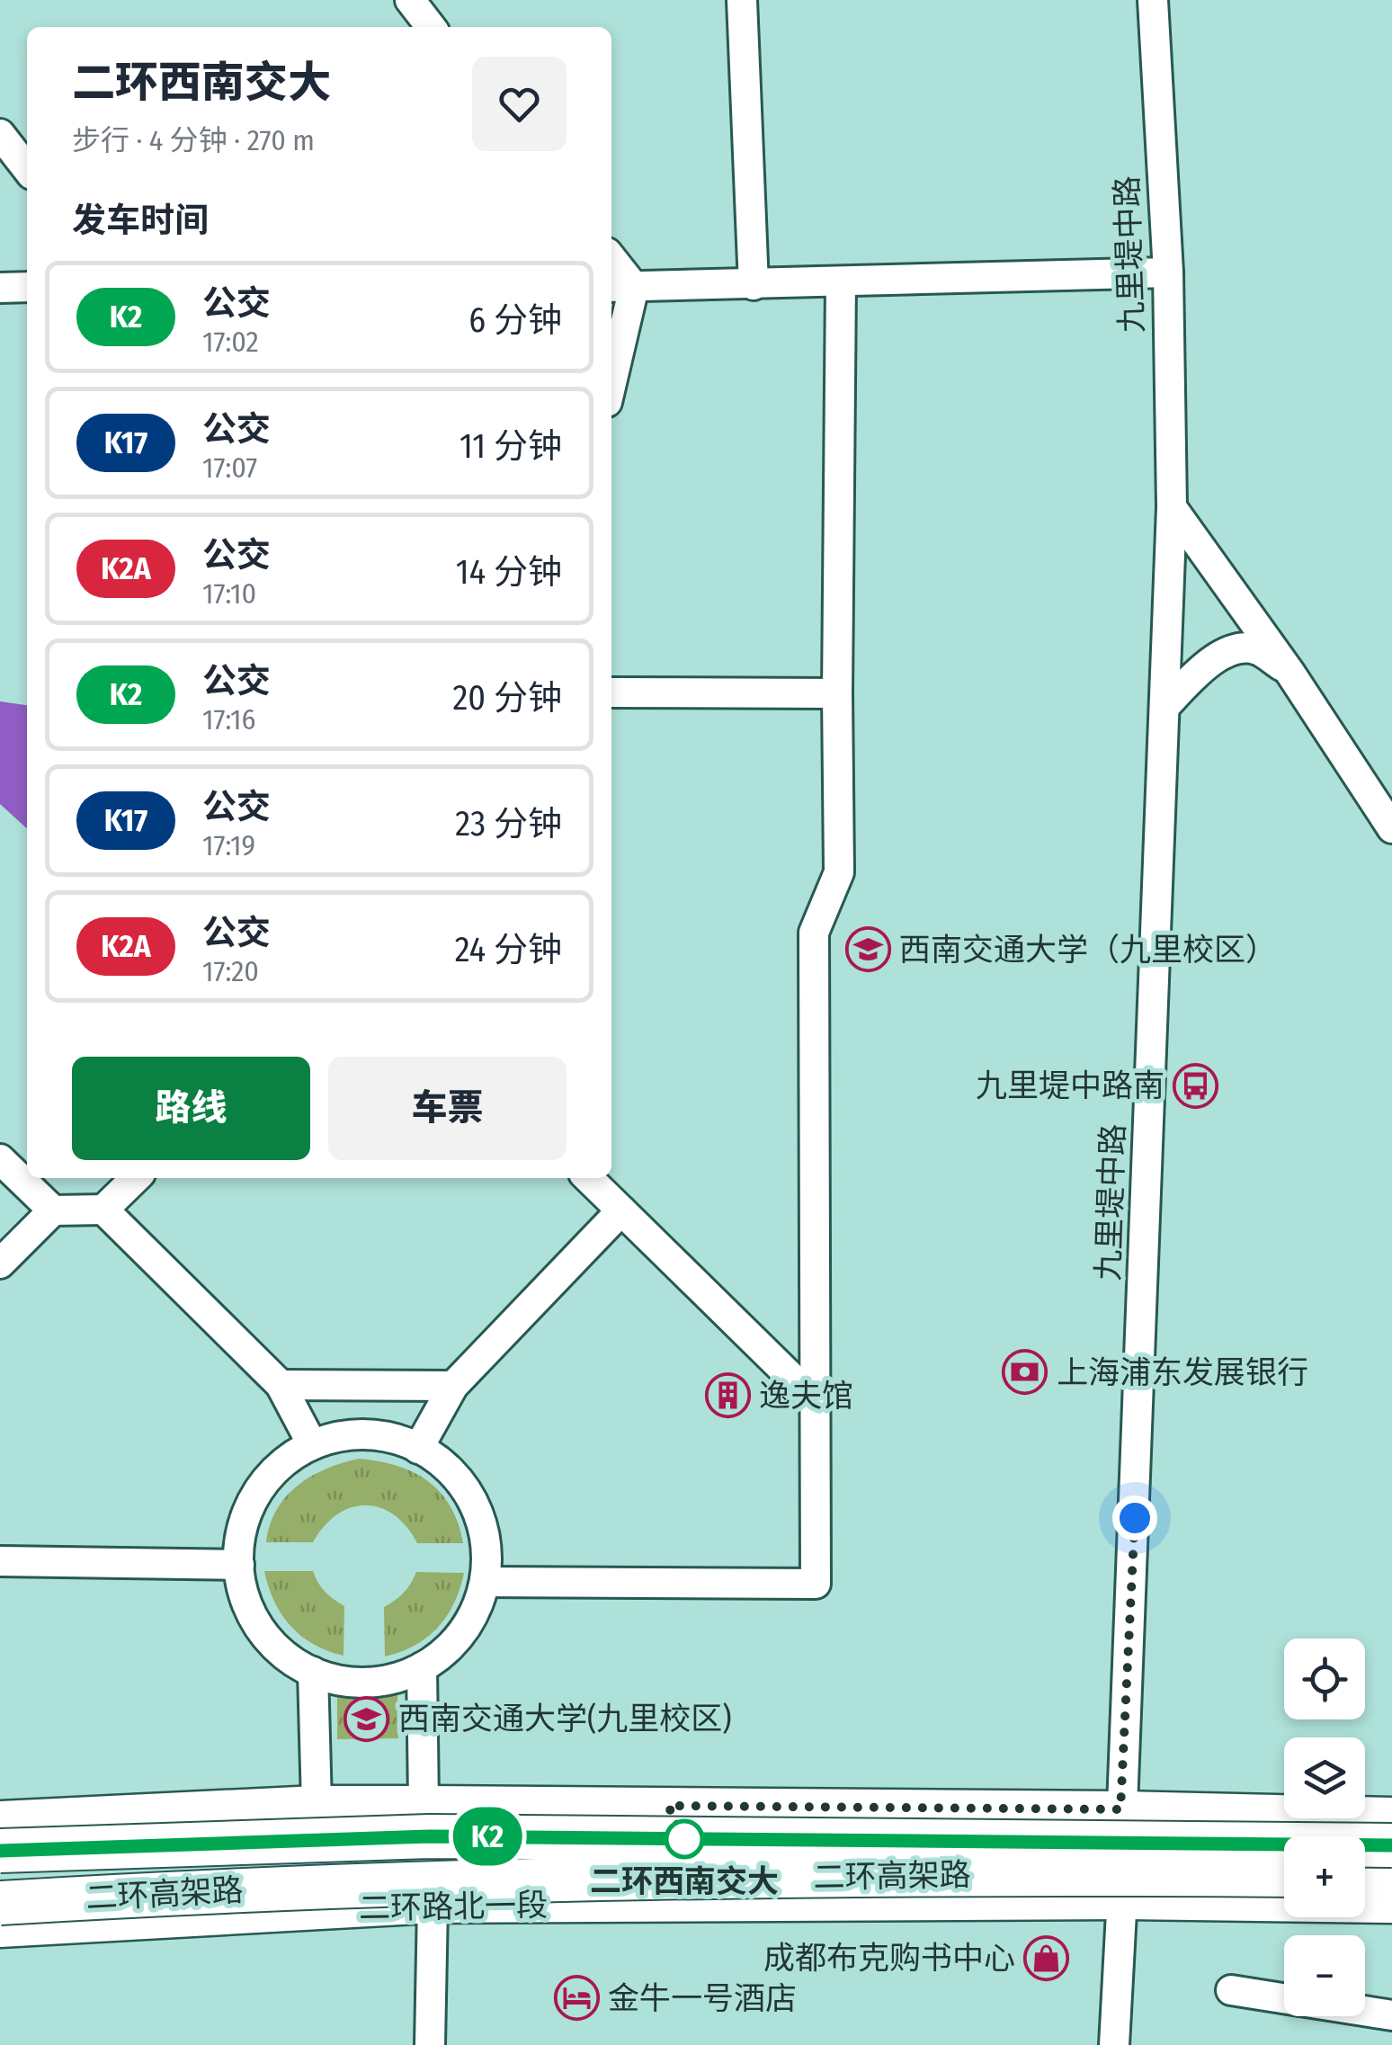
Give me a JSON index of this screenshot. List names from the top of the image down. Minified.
{"streets":{"highway":["二环高架路"],"main road":["二环路北一段"],"street":["九里堤中路"]},"crossings":[["九里堤中路","二环路北一段"]],"places":{"school or university":["西南交通大学（九里校区）","西南交通大学(九里校区)"],"bus stop":["九里堤中路南"],"bank":["上海浦东发展银行"],"building":["逸夫馆"],"other":["二环西南交大"],"shop":["成都布克购书中心"],"hotel":["金牛一号酒店"]},"lines":["bus line K2"],"page":{"on_map":"K2","heading":[["二环西南交大","步行 · 4 分钟 · 270 m"],"发车时间"],"list":[{"mark":"K2","name":"公交","note":"17:02","value":"6 分钟"},{"mark":"K17","name":"公交","note":"17:07","value":"11 分钟"},{"mark":"K2A","name":"公交","note":"17:10","value":"14 分钟"},{"mark":"K2","name":"公交","note":"17:16","value":"20 分钟"},{"mark":"K17","name":"公交","note":"17:19","value":"23 分钟"},{"mark":"K2A","name":"公交","note":"17:20","value":"24 分钟"}],"buttons":["路线","车票"],"map_buttons":["+","−"]}}
